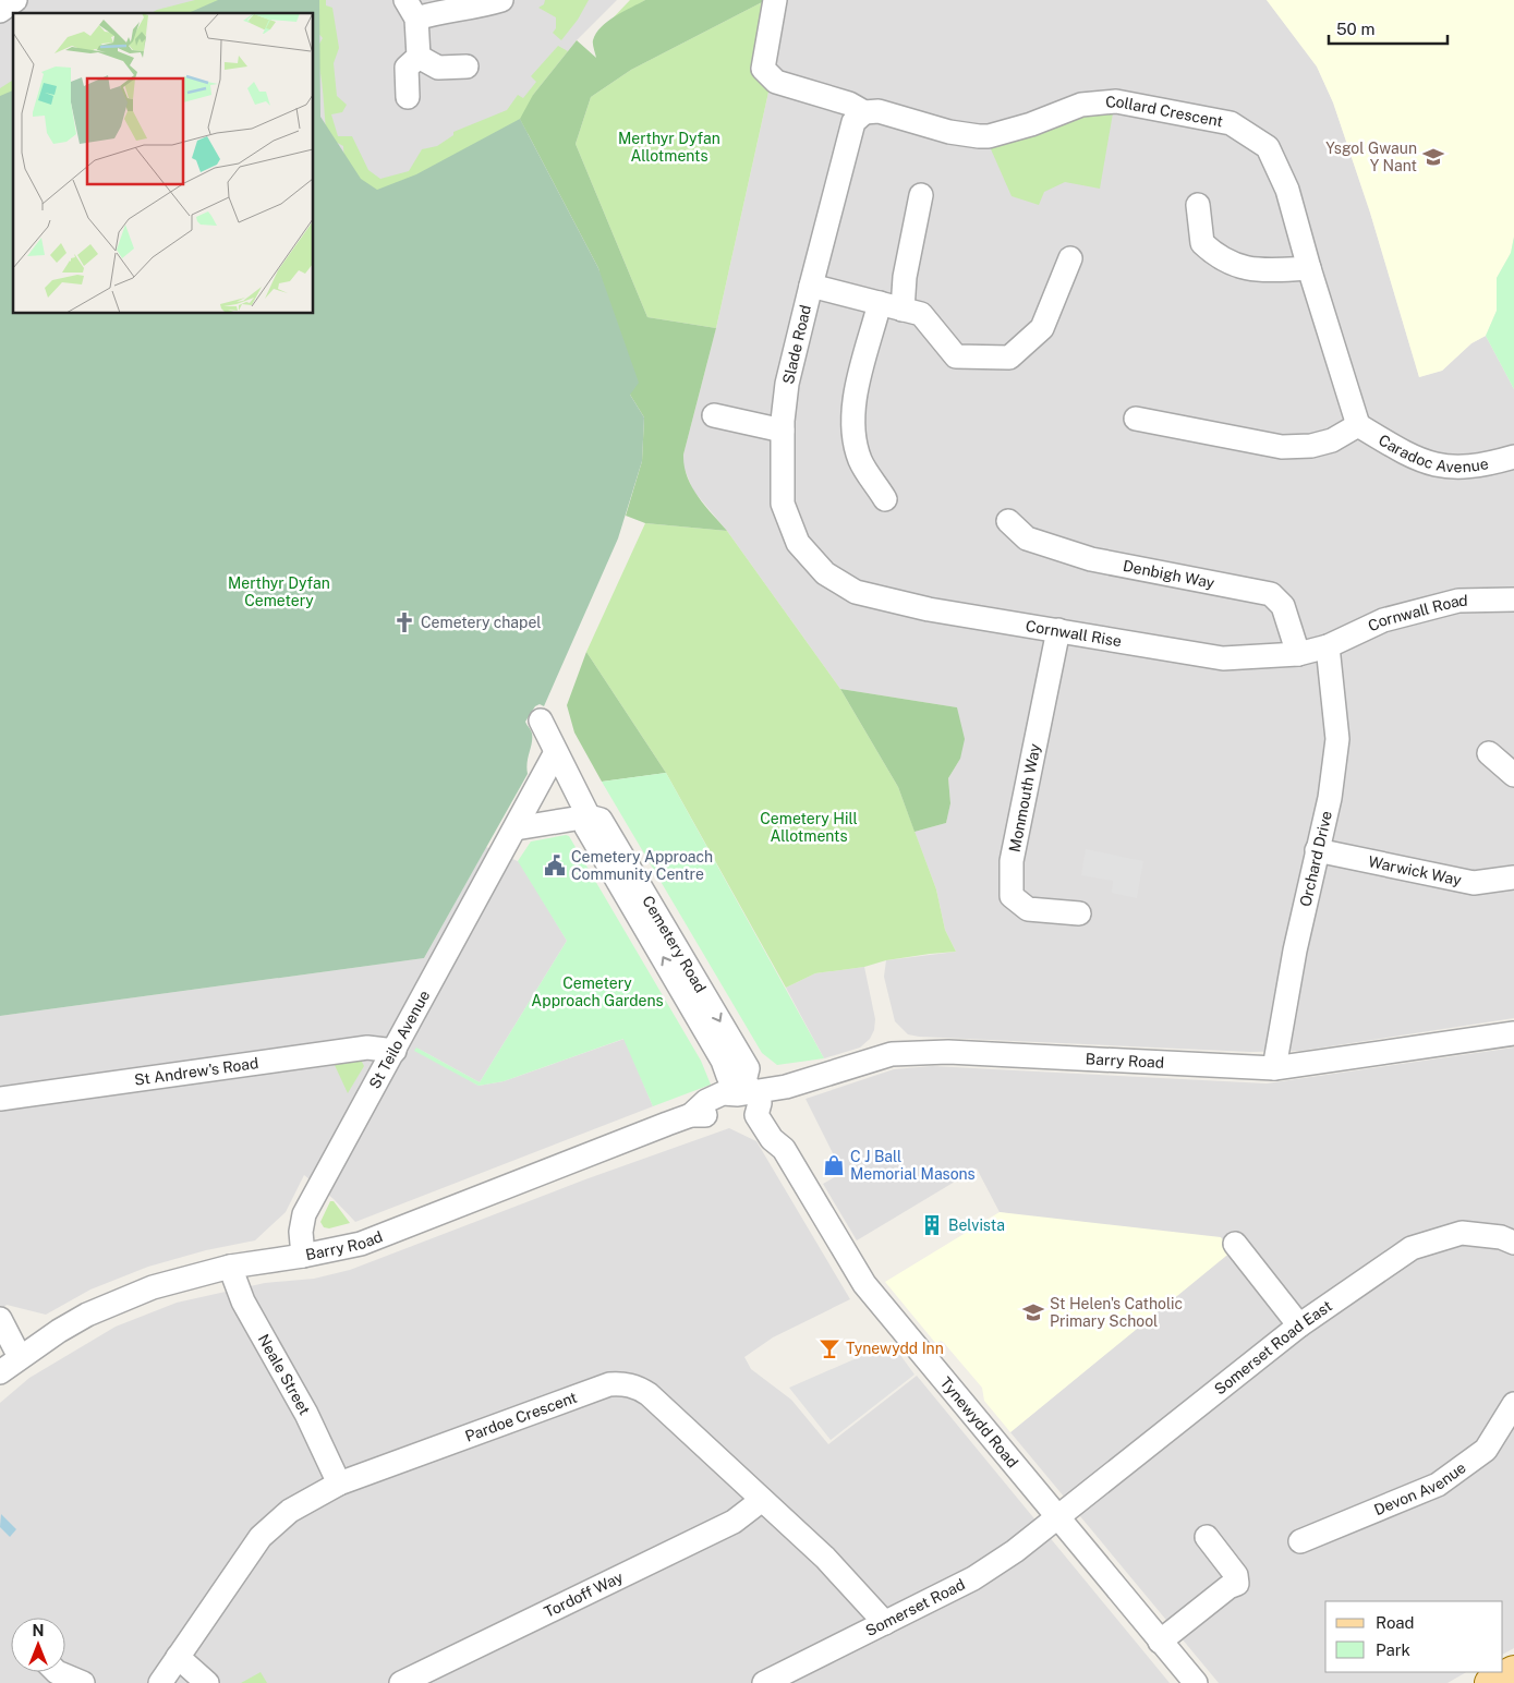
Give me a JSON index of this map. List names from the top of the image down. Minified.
{"streets":{"street":["Collard Crescent","Slade Road","Caradoc Avenue","Denbigh Way","Cornwall Road","Cornwall Rise","Monmouth Way","Orchard Drive","Warwick Way","Cemetery Road","St Teilo Avenue","Barry Road","St Andrew's Road","Somerset Road East","Neale Street","Pardoe Crescent","Tynewydd Road","Devon Avenue","Tordoff Way","Somerset Road"]},"crossings":[["Collard Crescent","Slade Road"],["Collard Crescent","Caradoc Avenue"],["Slade Road","Cornwall Rise"],["Denbigh Way","Cornwall Rise"],["Cornwall Road","Cornwall Rise"],["Cornwall Road","Orchard Drive"],["Cornwall Rise","Monmouth Way"],["Cornwall Rise","Orchard Drive"],["Orchard Drive","Warwick Way"],["Orchard Drive","Barry Road"],["Cemetery Road","St Teilo Avenue"],["Cemetery Road","Barry Road"],["Cemetery Road","Tynewydd Road"],["St Teilo Avenue","Barry Road"],["St Teilo Avenue","St Andrew's Road"],["Barry Road","Neale Street"],["Barry Road","Tynewydd Road"],["Somerset Road East","Tynewydd Road"],["Somerset Road East","Somerset Road"],["Neale Street","Pardoe Crescent"],["Pardoe Crescent","Tordoff Way"],["Pardoe Crescent","Somerset Road"],["Tynewydd Road","Somerset Road"]],"parks":["Merthyr Dyfan Allotments","Merthyr Dyfan Cemetery","Cemetery Hill Allotments","Cemetery Approach Gardens"],"places":{"school or university":["Ysgol Gwaun Y Nant","St Helen's Catholic Primary School"],"church":["Cemetery chapel"],"public building":["Cemetery Approach Community Centre"],"shop":["C J Ball Memorial Masons"],"building":["Belvista"],"bar":["Tynewydd Inn"]},"legend":["Road","Park"],"scale_bar":"50 m","north":"top"}
